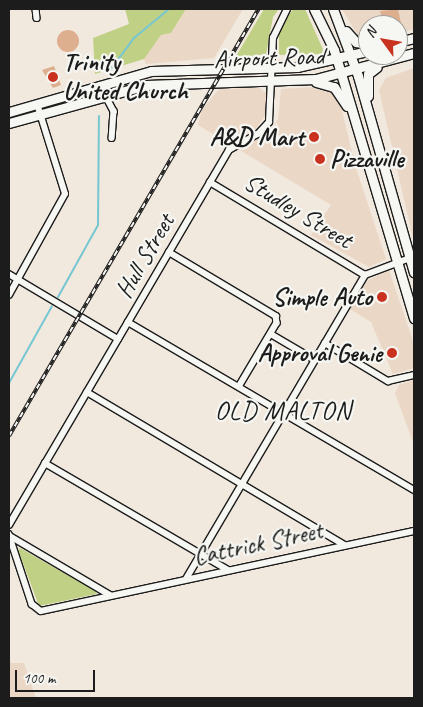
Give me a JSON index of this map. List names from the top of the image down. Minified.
{"streets":{"main road":["Airport Road"],"street":["Studley Street","Hull Street","Cattrick Street"]},"crossings":[["Airport Road","Hull Street"],["Studley Street","Hull Street"]],"districts":["OLD MALTON"],"places":["Trinity United Church","A&D Mart","Pizzaville","Simple Auto","Approval Genie"],"scale_bar":"100 m","north":"top left"}
